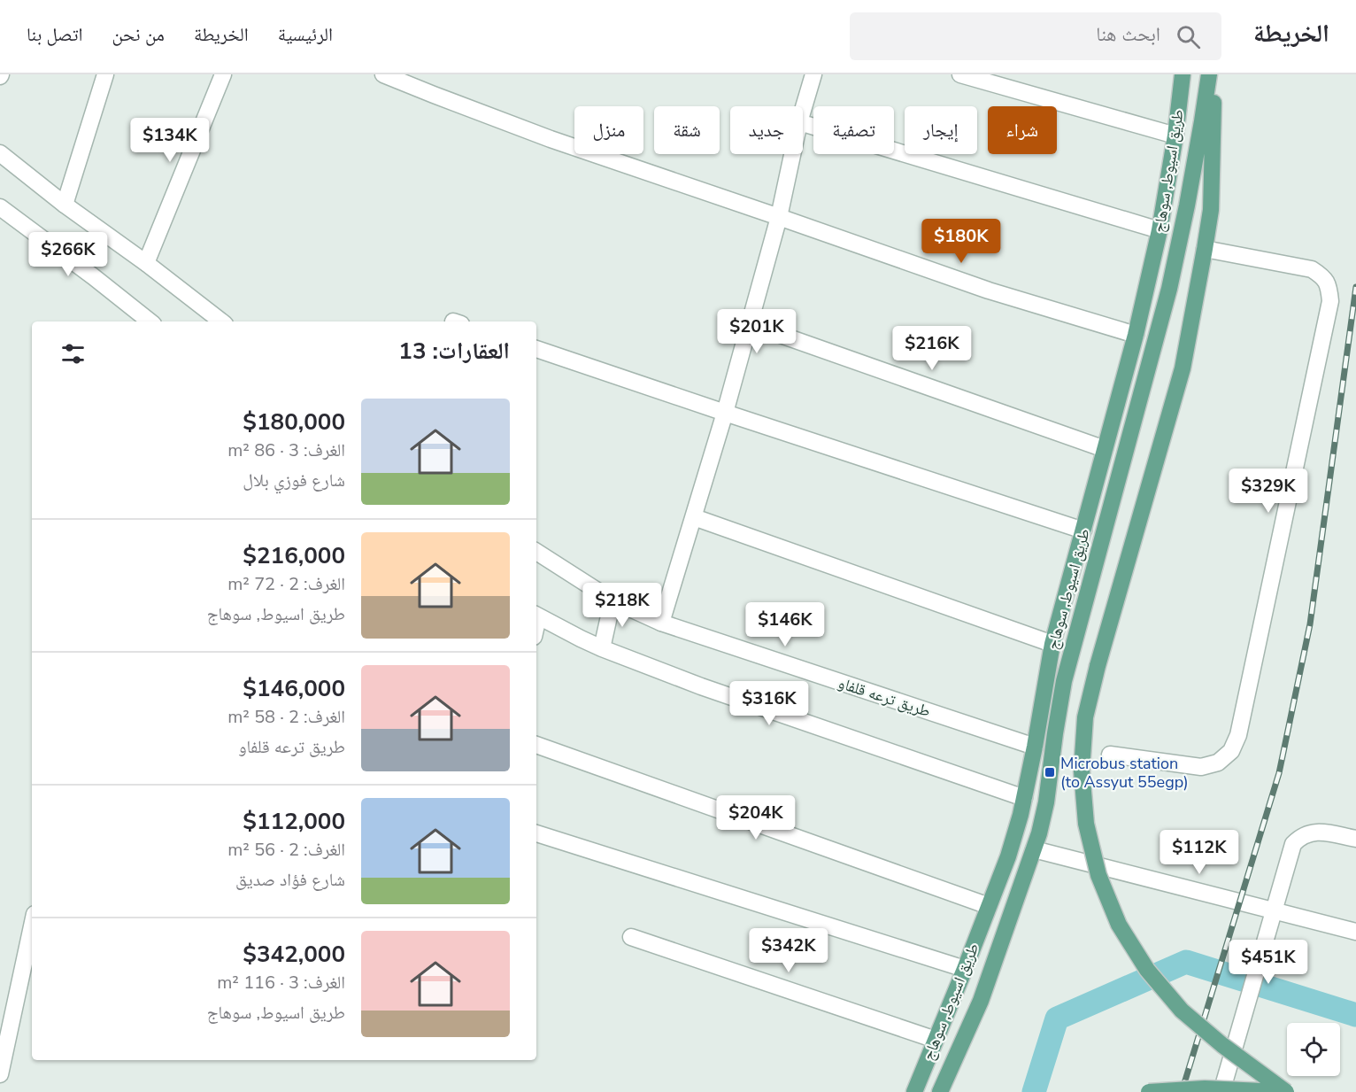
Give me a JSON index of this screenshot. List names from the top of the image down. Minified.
{"streets":{"main road":["طريق اسيوط, سوهاج"],"street":["طريق ترعه قلفاو"]},"crossings":[["طريق اسيوط, سوهاج","طريق ترعه قلفاو"]],"places":{"transit":["Microbus station (to Assyut 55egp)"]},"page":{"header":"الخريطة","search":"ابحث هنا","nav":["الرئيسية","الخريطة","من نحن","اتصل بنا"],"chip":["شراء","إيجار","تصفية","جديد","شقة","منزل"],"price":["$134K","$180K","$266K","$201K","$216K","$329K","$218K","$146K","$316K","$204K","$112K","$342K","$451K"],"heading":"العقارات: 13","list":[{"name":"$180,000","note":"الغرف: 3 · 86 m² · شارع فوزي بلال"},{"name":"$216,000","note":"الغرف: 2 · 72 m² · طريق اسيوط, سوهاج"},{"name":"$146,000","note":"الغرف: 2 · 58 m² · طريق ترعه قلفاو"},{"name":"$112,000","note":"الغرف: 2 · 56 m² · شارع فؤاد صديق"},{"name":"$342,000","note":"الغرف: 3 · 116 m² · طريق اسيوط, سوهاج"}]}}
